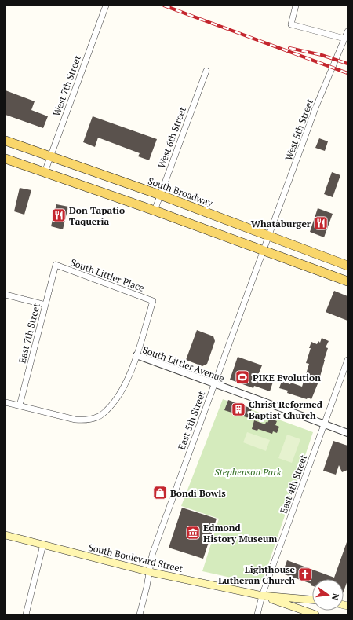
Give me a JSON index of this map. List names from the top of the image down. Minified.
{"streets":{"main road":["South Broadway","South Boulevard Street"],"street":["West 7th Street","West 5th Street","West 6th Street","South Littler Place","East 7th Street","South Littler Avenue","East 5th Street","East 4th Street"]},"crossings":[["West 7th Street","South Broadway"],["West 5th Street","South Broadway"],["West 5th Street","East 5th Street"],["West 6th Street","South Broadway"],["South Broadway","East 5th Street"],["South Littler Place","East 7th Street"],["South Littler Place","South Littler Avenue"],["East 7th Street","South Littler Avenue"],["South Littler Avenue","East 5th Street"],["South Littler Avenue","East 4th Street"],["East 5th Street","South Boulevard Street"],["East 4th Street","South Boulevard Street"]],"parks":["Stephenson Park"],"places":{"restaurant":["Don Tapatio Taqueria","Whataburger"],"sports":["PIKE Evolution"],"building":["Christ Reformed Baptist Church"],"shop":["Bondi Bowls"],"museum":["Edmond History Museum"],"church":["Lighthouse Lutheran Church"]},"north":"right"}
